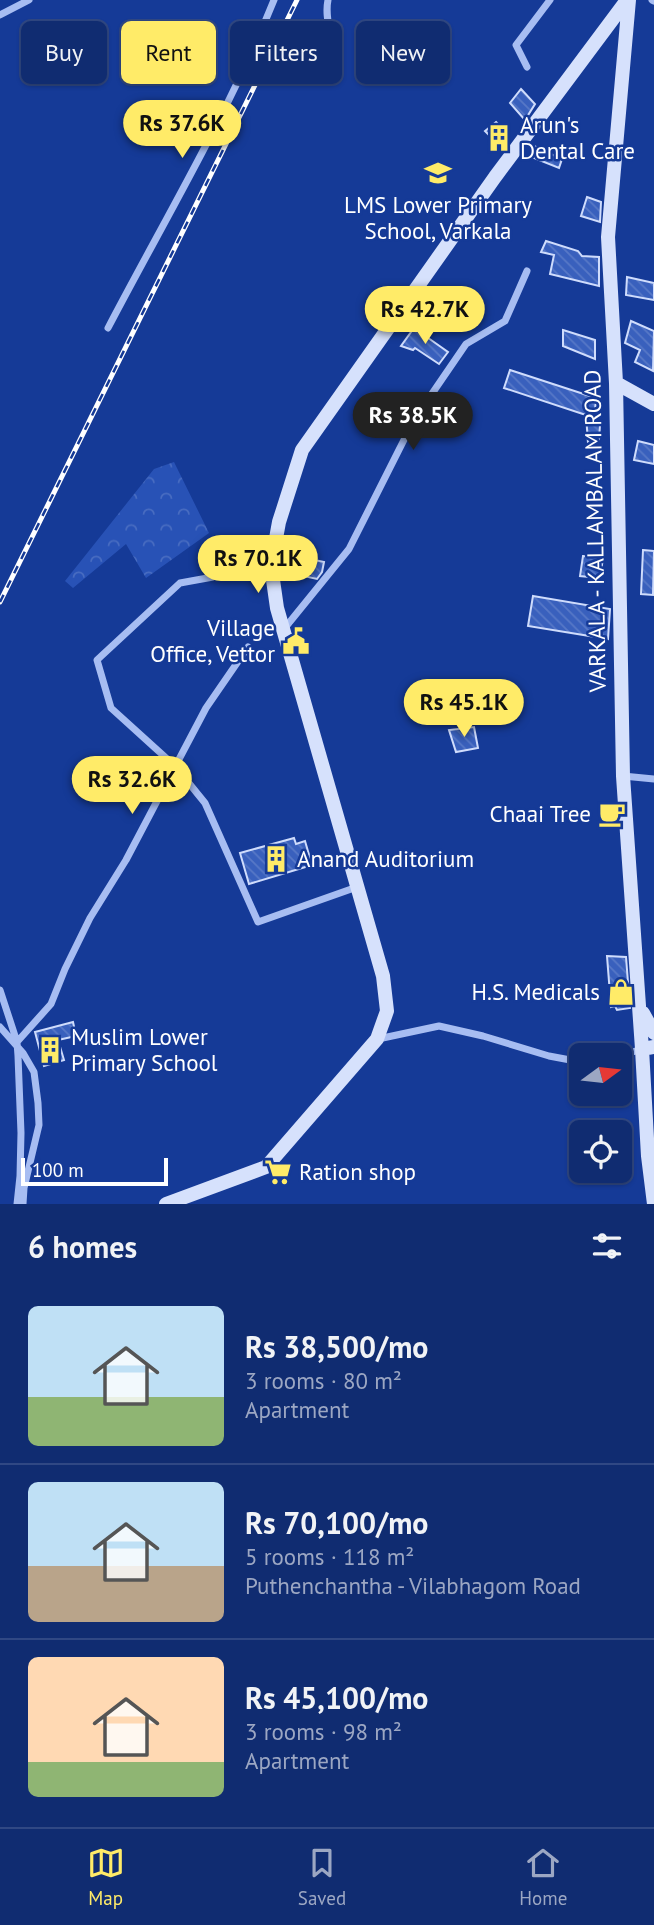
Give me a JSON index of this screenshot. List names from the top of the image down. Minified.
{"streets":{"main road":["VARKALA - KALLAMBALAM ROAD"]},"places":{"building":["Arun's Dental Care","Anand Auditorium","Muslim Lower Primary School"],"school or university":["LMS Lower Primary School, Varkala"],"public building":["Village Office, Vettor"],"cafe":["Chaai Tree"],"shop":["H.S. Medicals"],"supermarket":["Ration shop"]},"scale_bar":"100 m","north":"right","page":{"chip":["Buy","Rent","Filters","New"],"price":["Rs 37.6K","Rs 42.7K","Rs 38.5K","Rs 70.1K","Rs 45.1K","Rs 32.6K"],"scale":"100 m","heading":"6 homes","list":[{"name":"Rs 38,500/mo","note":"3 rooms · 80 m² · Apartment"},{"name":"Rs 70,100/mo","note":"5 rooms · 118 m² · Puthenchantha - Vilabhagom Road"},{"name":"Rs 45,100/mo","note":"3 rooms · 98 m² · Apartment"}],"tabs":["Map","Saved","Home"]}}
